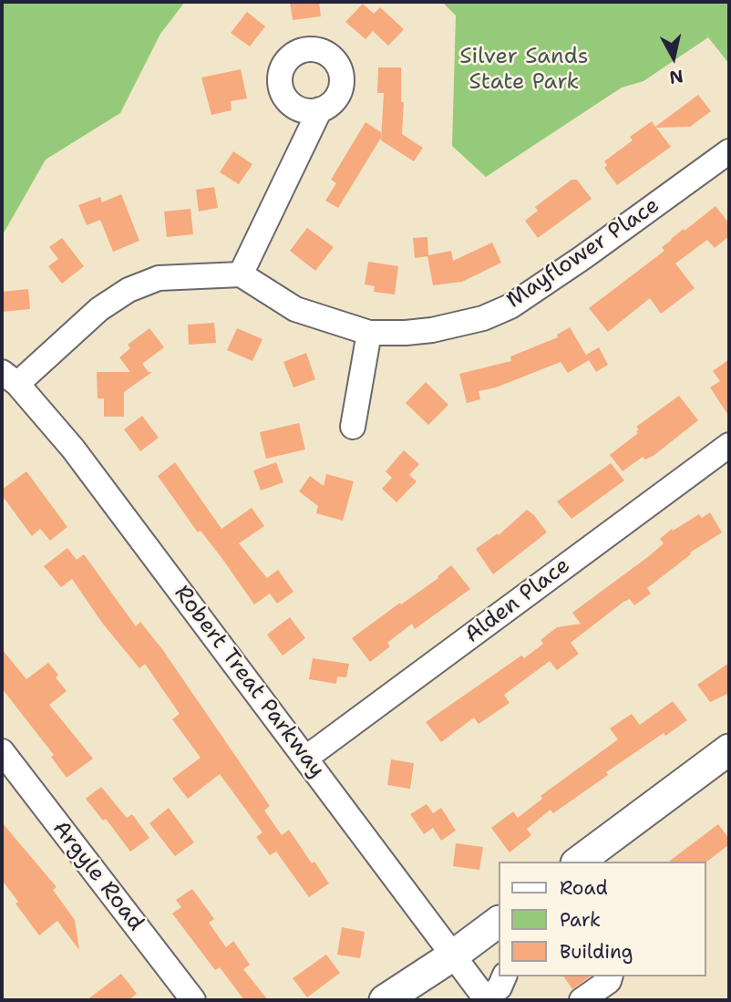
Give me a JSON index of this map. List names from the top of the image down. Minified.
{"streets":{"street":["Mayflower Place","Alden Place","Robert Treat Parkway","Argyle Road"]},"crossings":[["Alden Place","Robert Treat Parkway"]],"parks":["Silver Sands State Park"],"legend":["Road","Park","Building"],"north":"bottom"}
